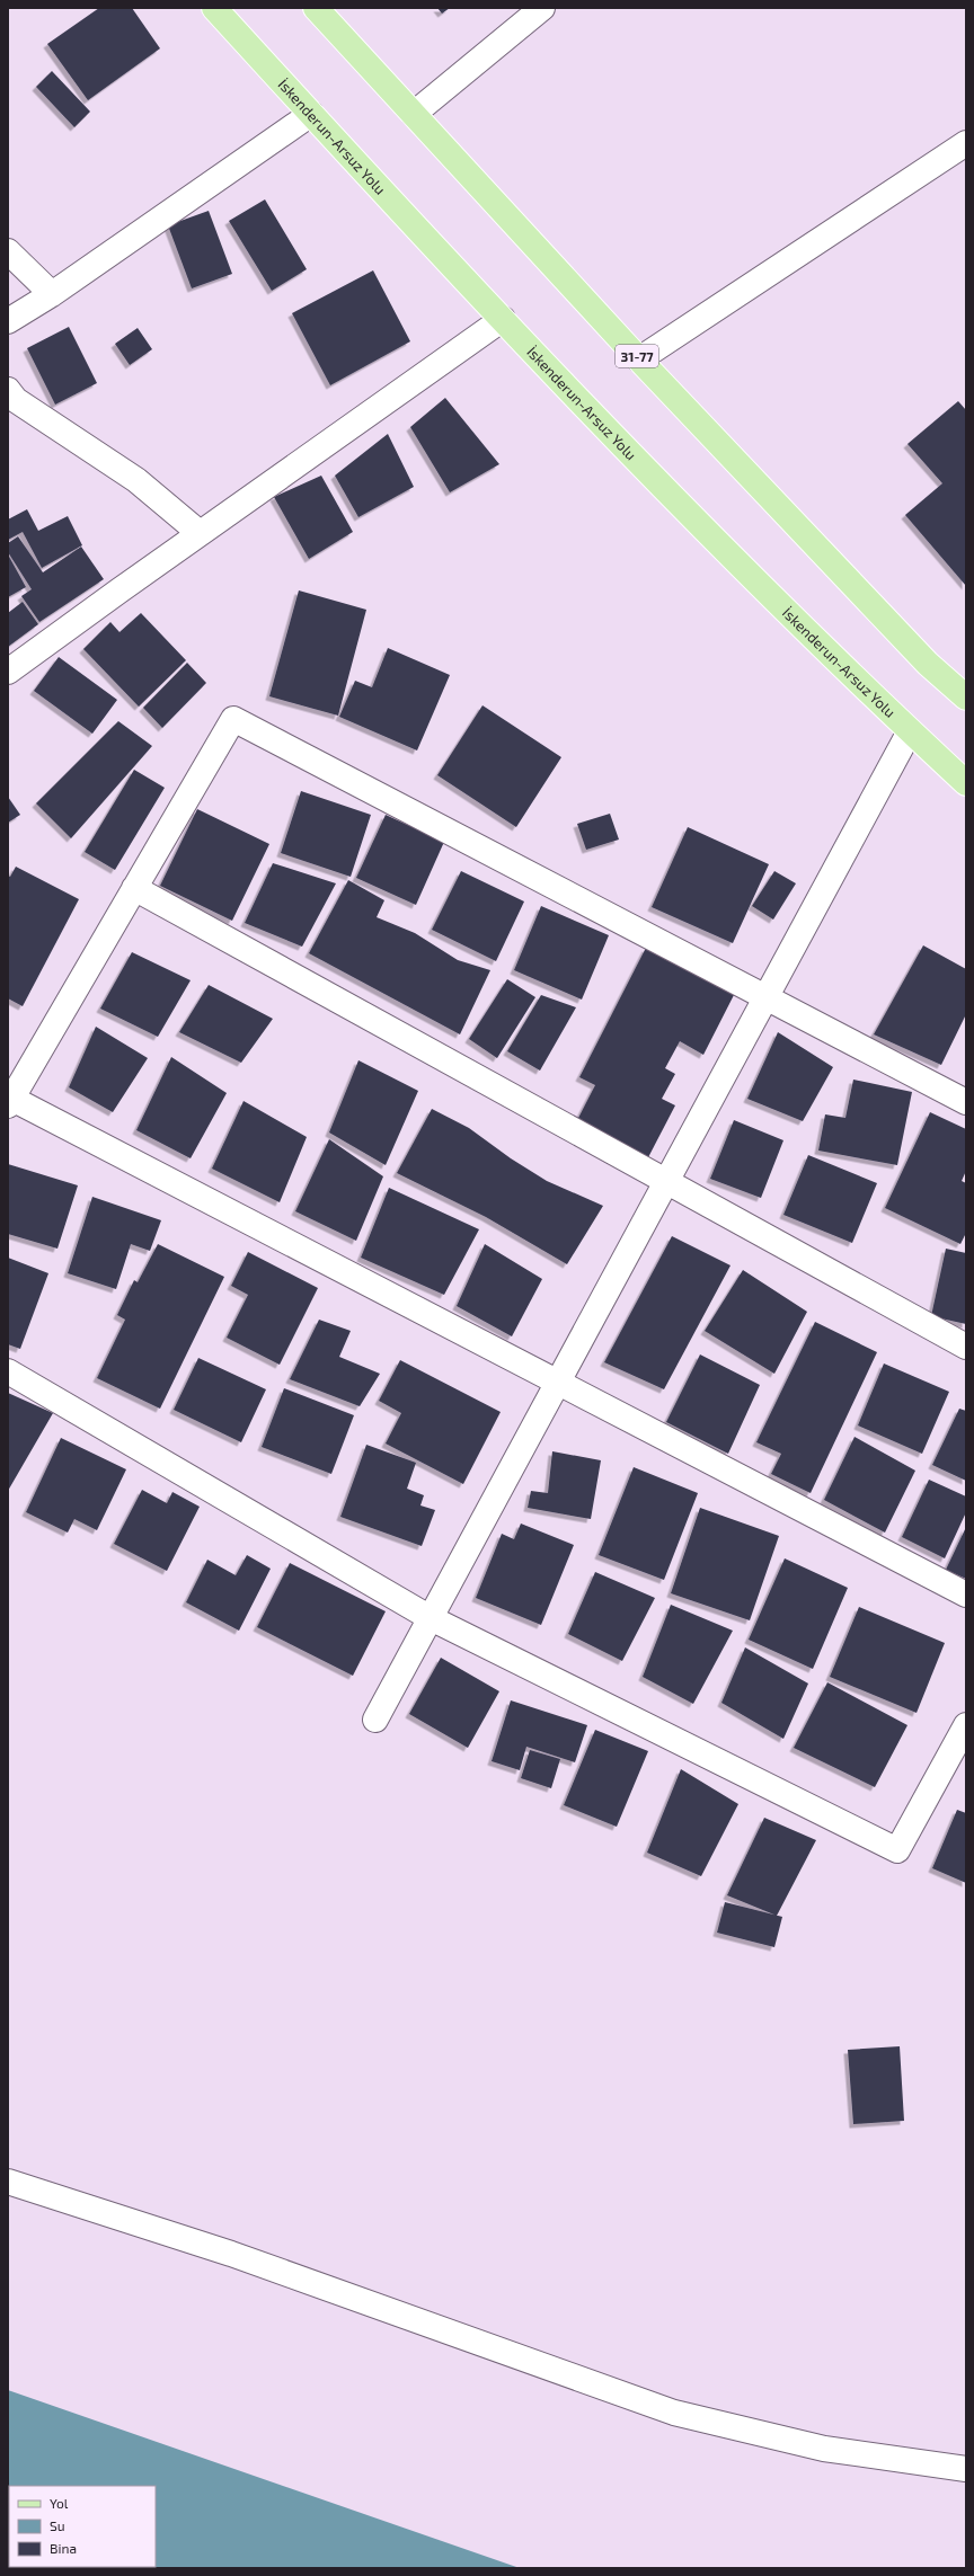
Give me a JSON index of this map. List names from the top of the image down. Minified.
{"streets":{"main road":["İskenderun-Arsuz Yolu","31-77"]},"legend":["Yol","Su","Bina"]}
